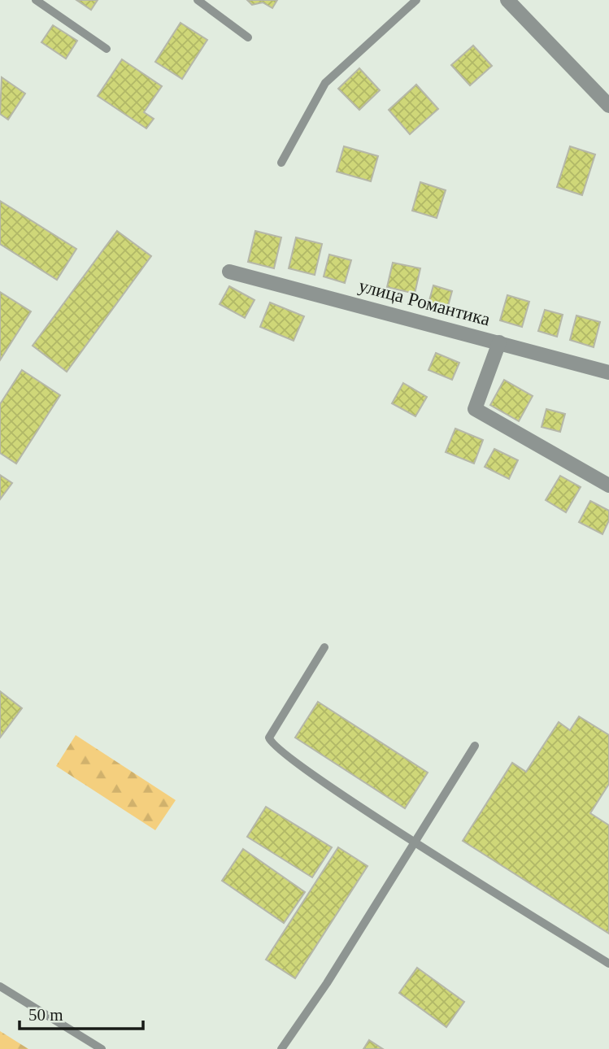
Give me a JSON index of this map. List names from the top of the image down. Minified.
{"streets":{"street":["улица Романтика"]},"scale_bar":"50 m"}
